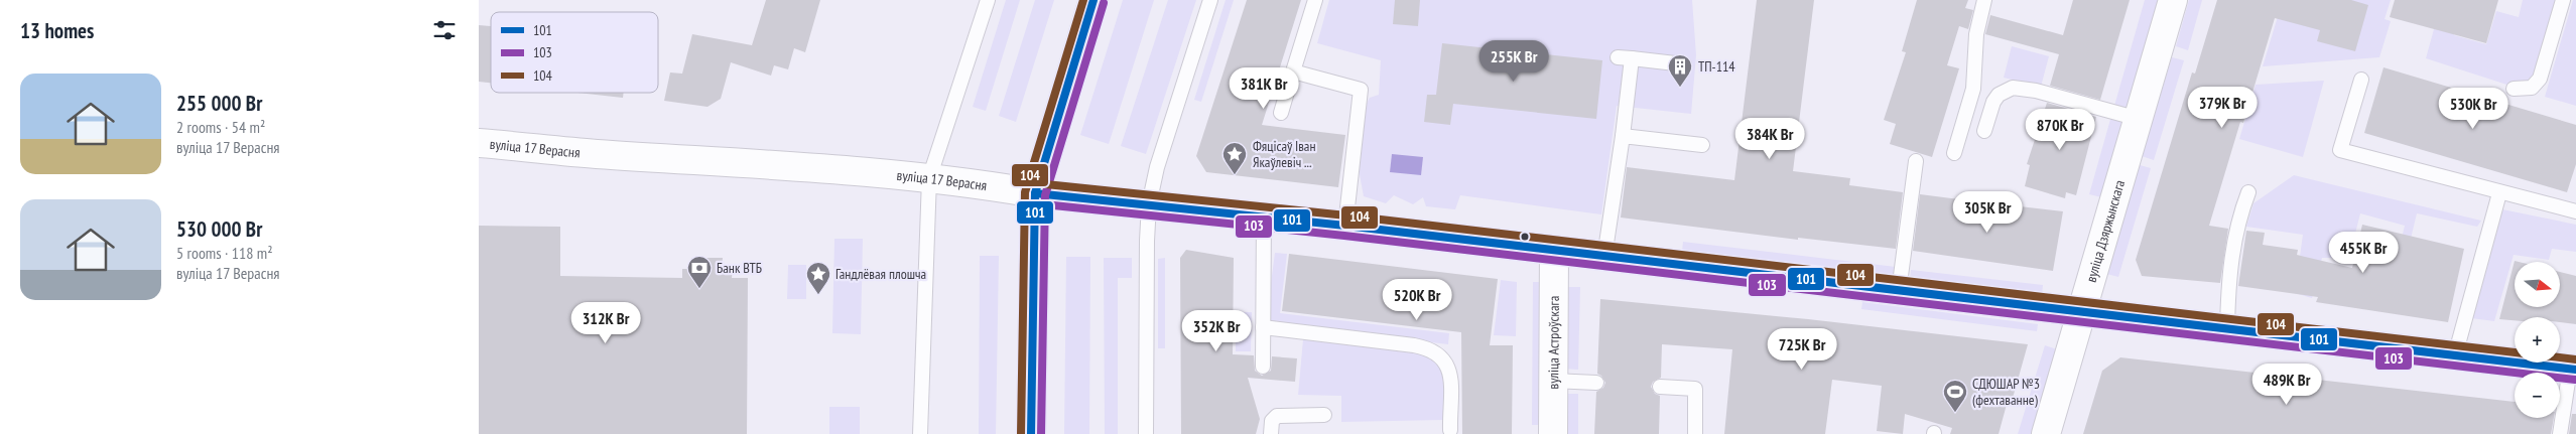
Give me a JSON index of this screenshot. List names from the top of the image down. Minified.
{"streets":{"main road":["вуліца 17 Верасня","вуліца Дзяржынскага","вуліца Астроўскага"]},"crossings":[["вуліца 17 Верасня","вуліца Дзяржынскага"],["вуліца 17 Верасня","вуліца Астроўскага"]],"places":{"building":["ТП-114"],"place":["Фяцісаў Іван Якаўлевіч ...","Гандлёвая плошча"],"bank":["Банк ВТБ"],"sports":["СДЮШАР №3 (фехтаванне)"]},"lines":["transit line 101","transit line 104","transit line 103"],"legend":["101","103","104"],"north":"right","page":{"heading":"13 homes","price":["255K Br","381K Br","379K Br","530K Br","870K Br","384K Br","305K Br","455K Br","520K Br","312K Br","352K Br","725K Br","489K Br"],"list":[{"name":"255 000 Br","note":"2 rooms · 54 m² · вуліца 17 Верасня"},{"name":"530 000 Br","note":"5 rooms · 118 m² · вуліца 17 Верасня"}],"map_buttons":["+","−"]}}
